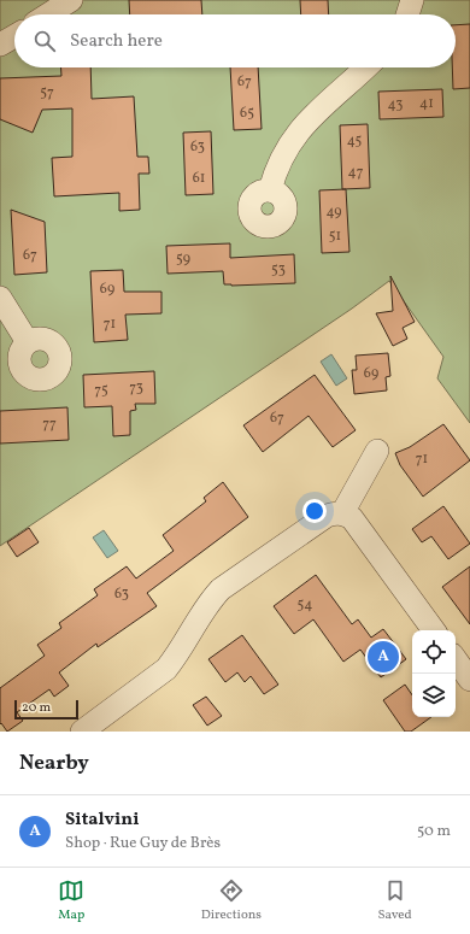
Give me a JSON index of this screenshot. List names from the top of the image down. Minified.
{"house_numbers":["67","57","41","43","65","45","63","47","61","49","51","67","59","53","69","71","69","73","75","67","77","71","63","54"],"scale_bar":"20 m","page":{"search":"Search here","pins":"A","scale":"20 m","heading":"Nearby","list":[{"mark":"A","name":"Sitalvini","note":"Shop · Rue Guy de Brès","value":"50 m"}],"nav":["Map","Directions","Saved"]}}
